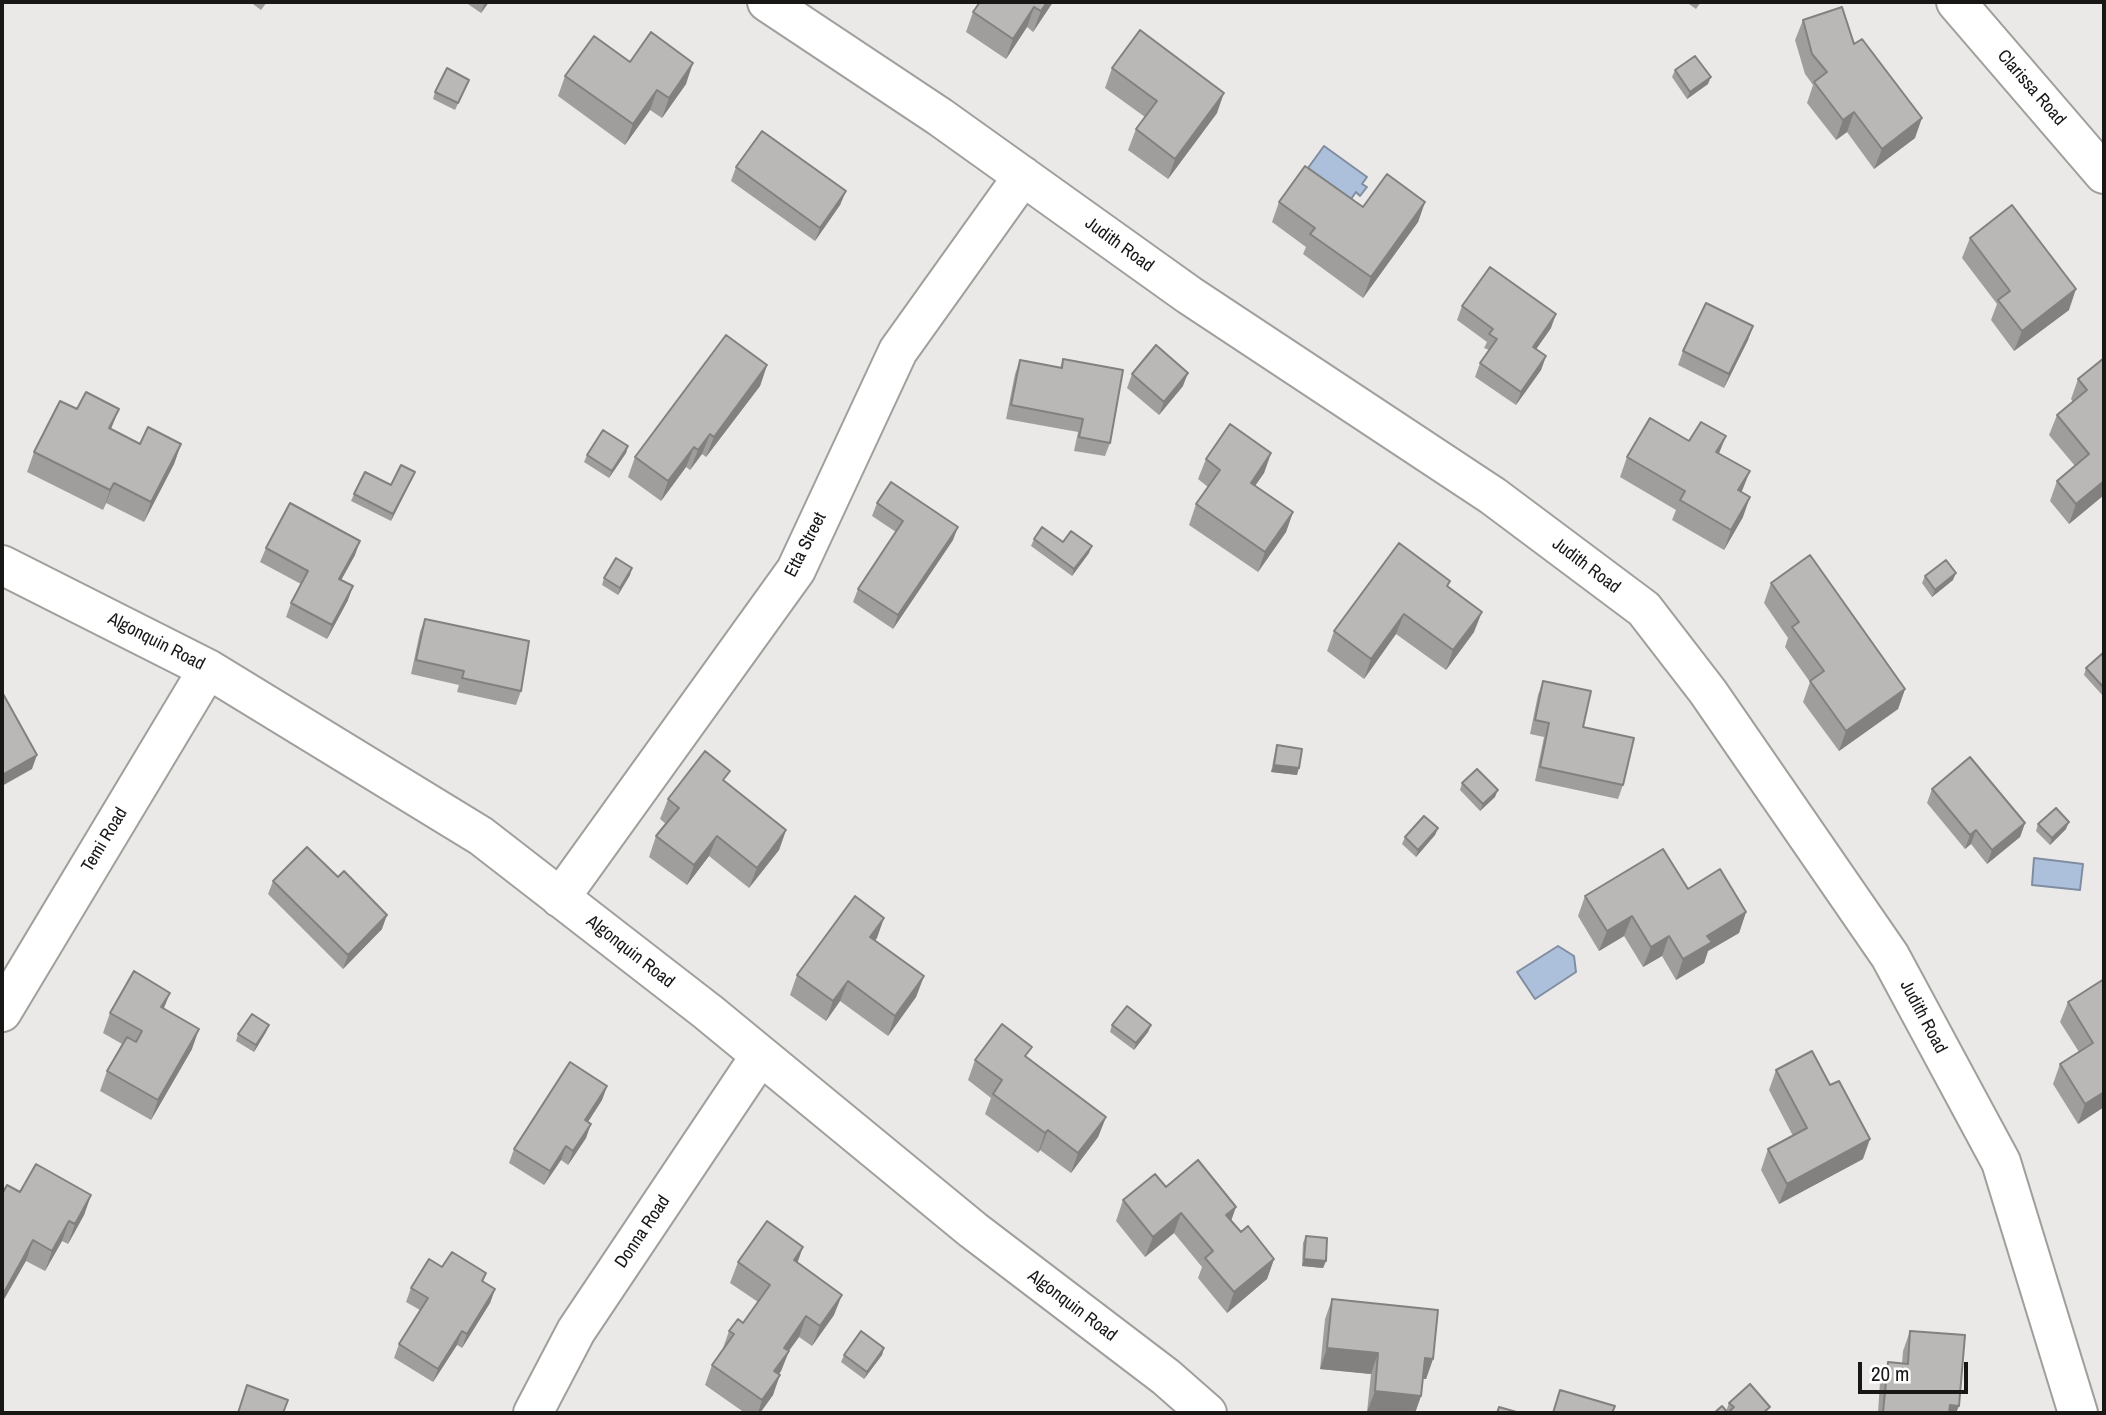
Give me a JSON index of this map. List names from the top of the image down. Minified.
{"streets":{"street":["Clarissa Road","Judith Road","Etta Street","Algonquin Road","Temi Road","Donna Road"]},"crossings":[["Judith Road","Etta Street"],["Etta Street","Algonquin Road"],["Algonquin Road","Temi Road"],["Algonquin Road","Donna Road"]],"scale_bar":"20 m"}
